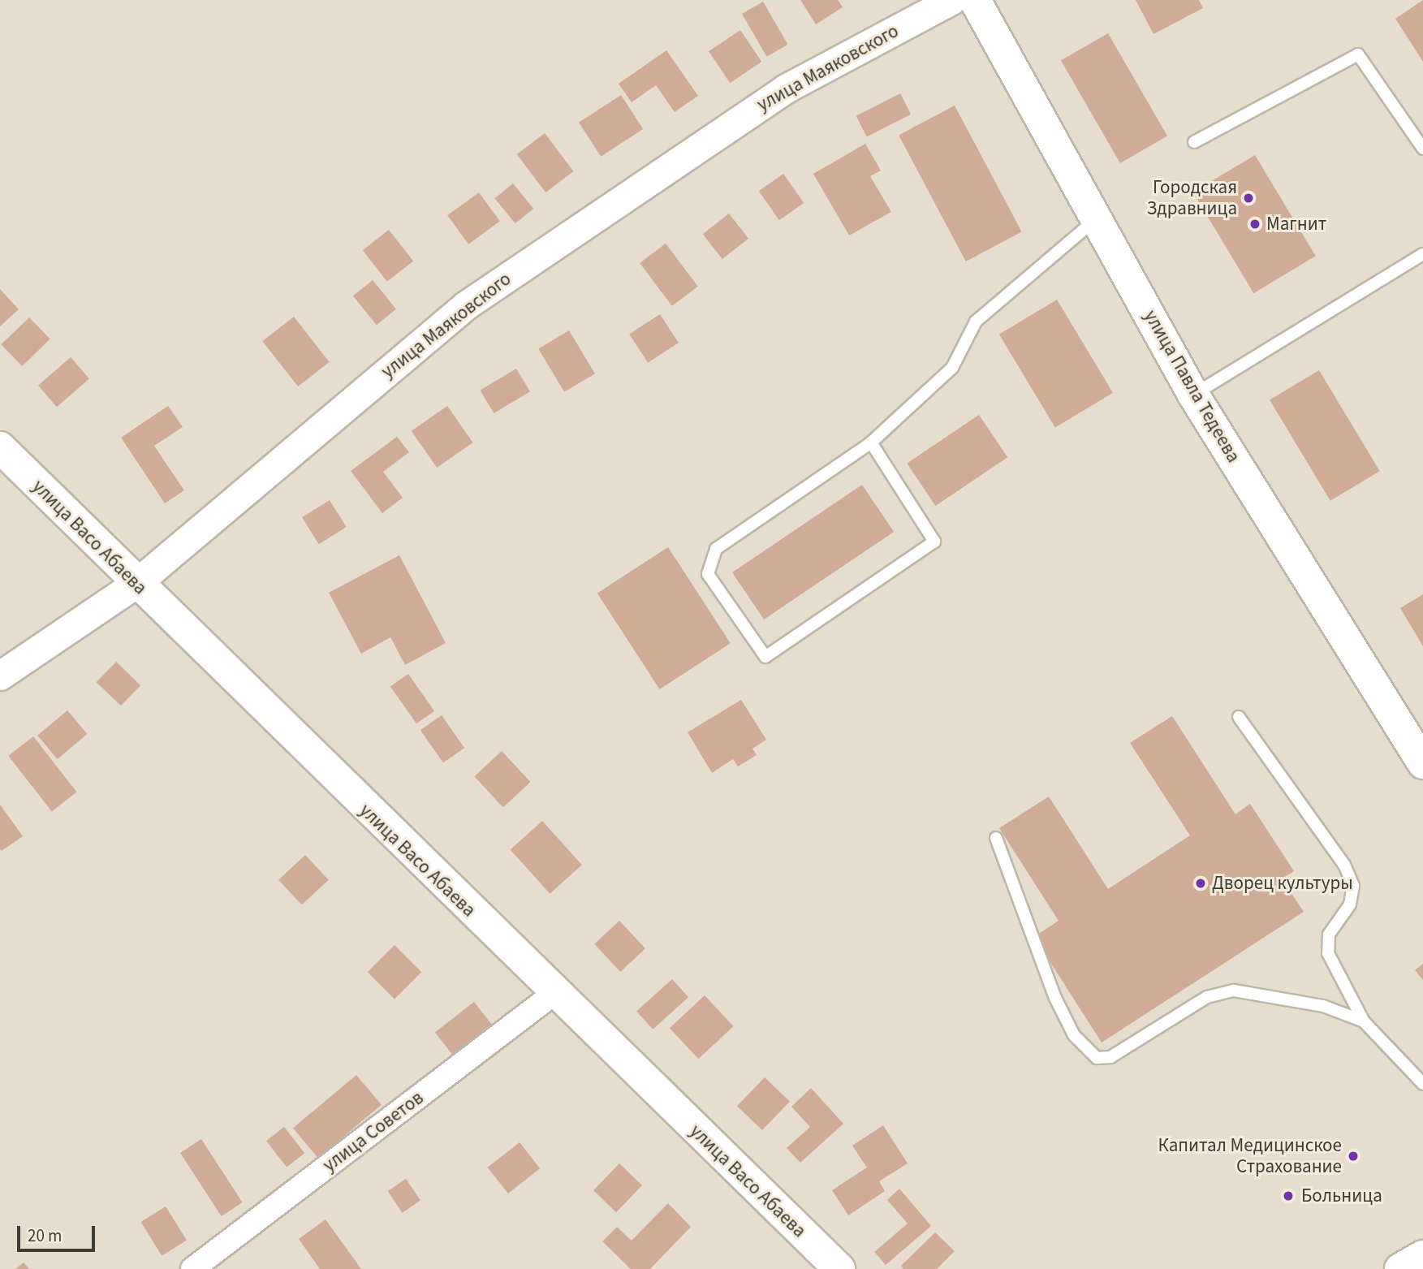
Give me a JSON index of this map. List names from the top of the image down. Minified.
{"streets":{"main road":["улица Павла Тедеева","улица Васо Абаева"],"street":["улица Маяковского","улица Советов"]},"crossings":[["улица Маяковского","улица Васо Абаева"],["улица Васо Абаева","улица Советов"]],"places":["Городская Здравница","Магнит","Дворец культуры","Капитал Медицинское Страхование","Больница"],"scale_bar":"20 m"}
